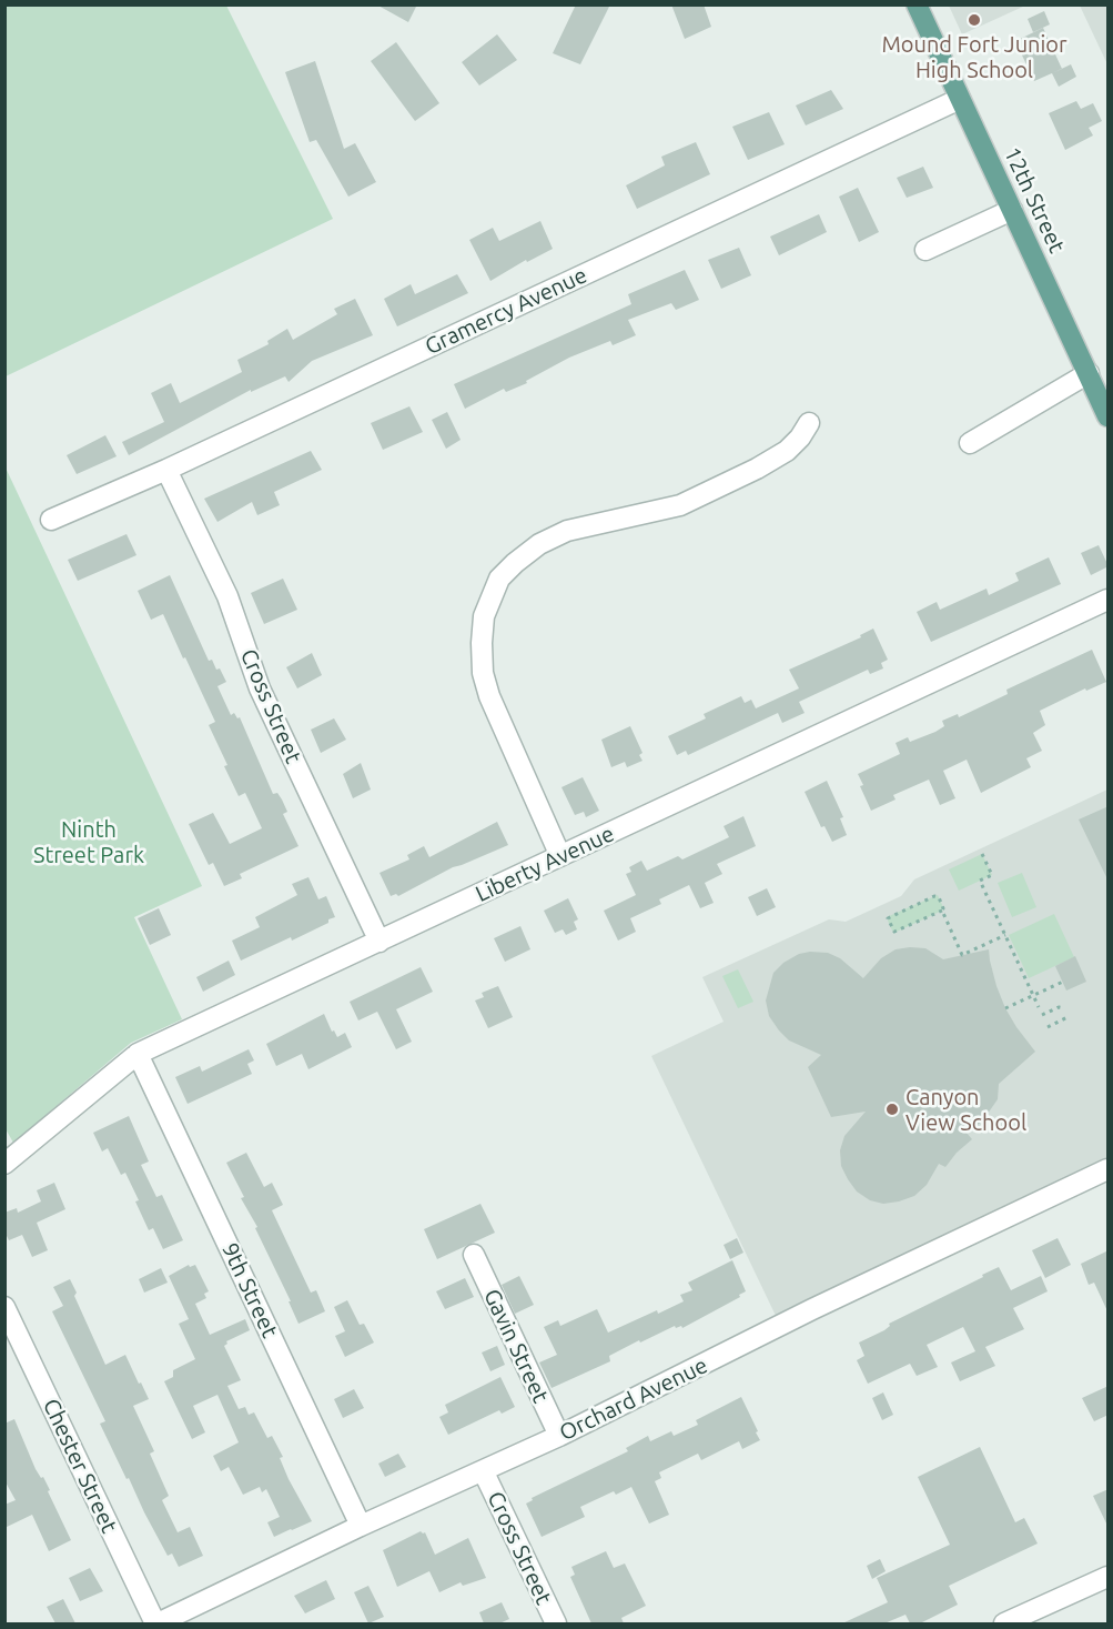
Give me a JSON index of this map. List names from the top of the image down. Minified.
{"streets":{"main road":["12th Street"],"street":["Gramercy Avenue","Cross Street","Liberty Avenue","9th Street","Gavin Street","Orchard Avenue","Chester Street"]},"crossings":[["12th Street","Gramercy Avenue"],["Gramercy Avenue","Cross Street"],["Cross Street","Liberty Avenue"],["Cross Street","Orchard Avenue"],["Liberty Avenue","9th Street"],["9th Street","Orchard Avenue"],["Gavin Street","Orchard Avenue"],["Orchard Avenue","Chester Street"]],"parks":["Ninth Street Park"],"places":["Mound Fort Junior High School","Canyon View School"]}
